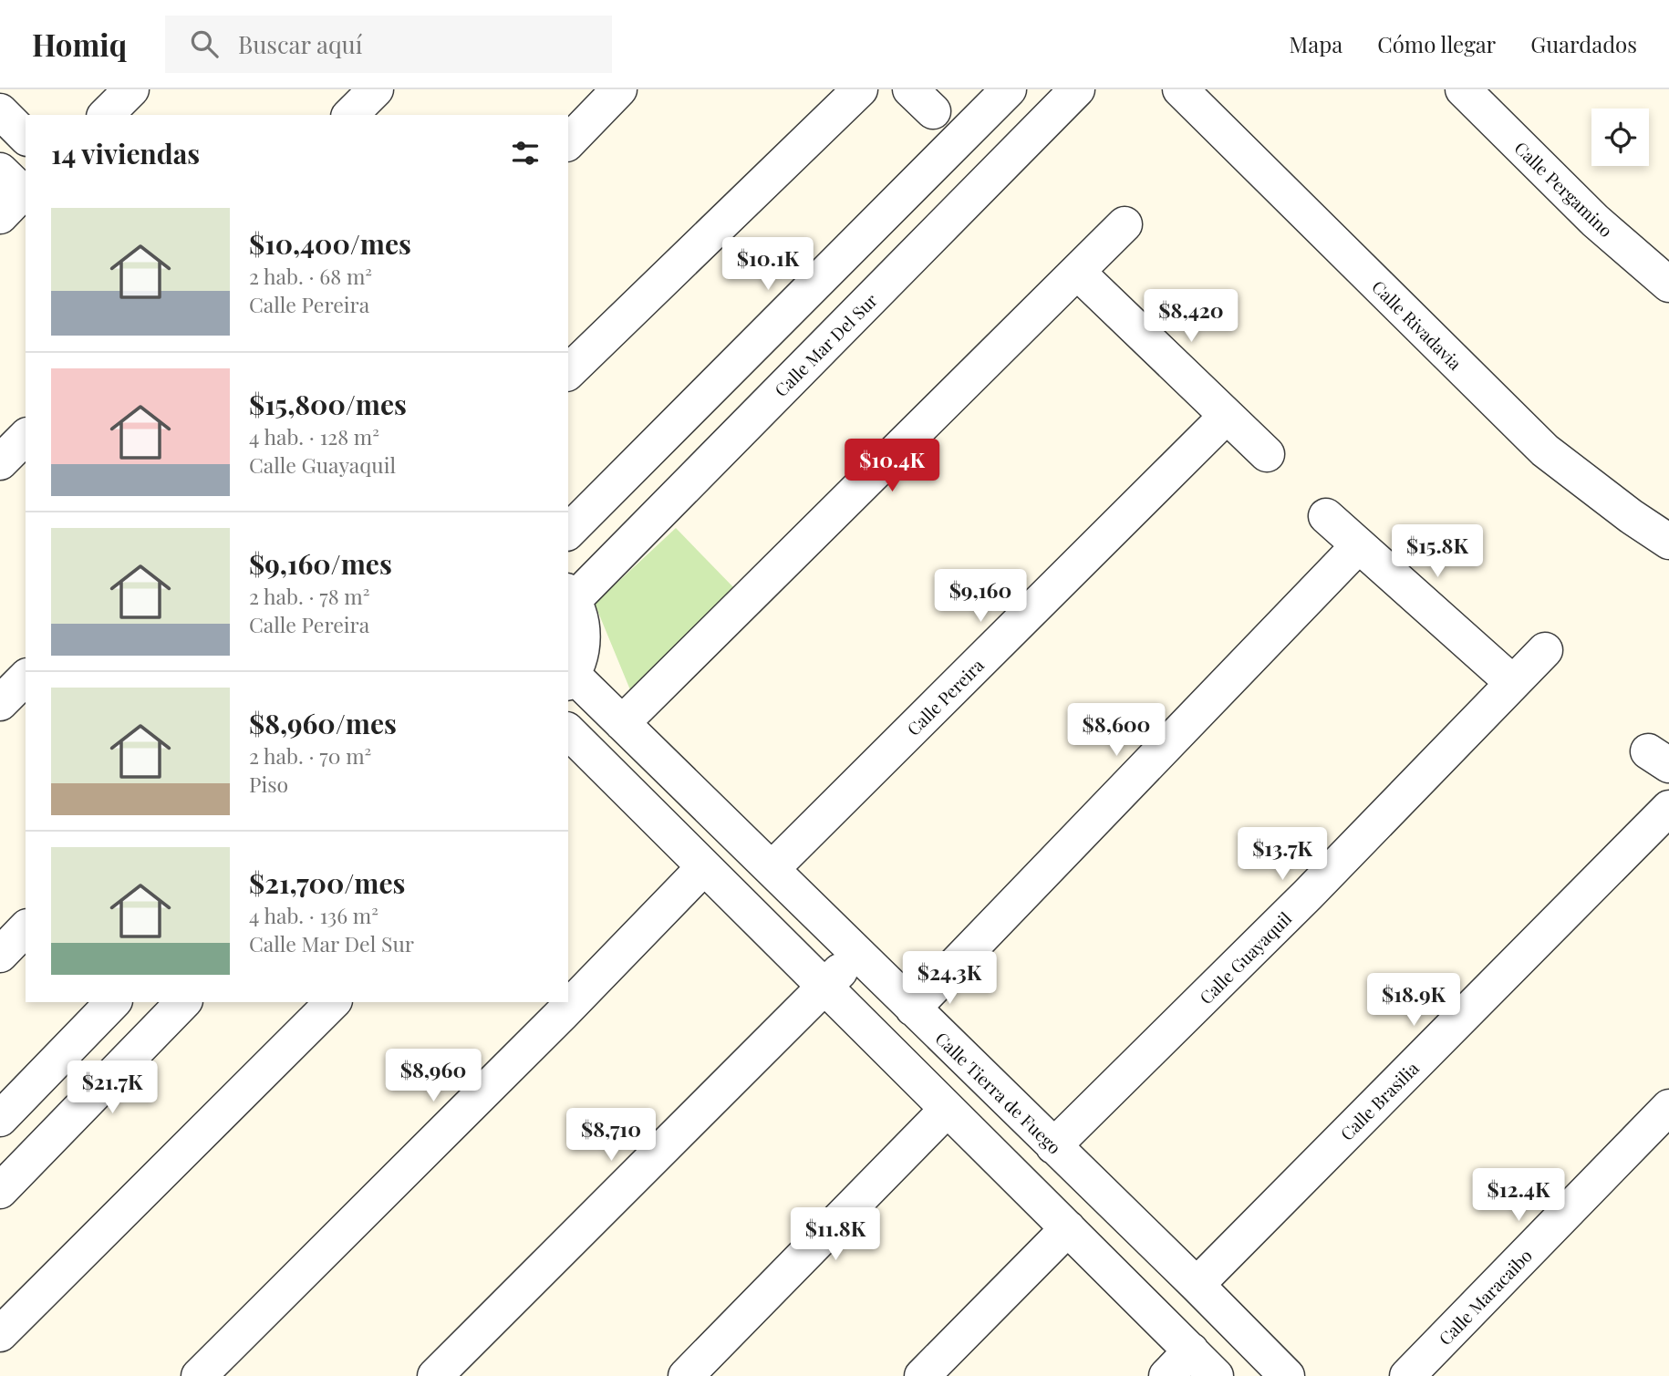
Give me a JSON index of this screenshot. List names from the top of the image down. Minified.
{"streets":{"street":["Calle Pergamino","Calle Rivadavia","Calle Mar Del Sur","Calle Pereira","Calle Guayaquil","Calle Tierra de Fuego","Calle Brasilia","Calle Maracaibo"]},"crossings":[["Calle Pereira","Calle Tierra de Fuego"],["Calle Guayaquil","Calle Tierra de Fuego"],["Calle Tierra de Fuego","Calle Brasilia"]],"page":{"header":"Homiq","search":"Buscar aquí","nav":["Mapa","Cómo llegar","Guardados"],"heading":"14 viviendas","list":[{"name":"$10,400/mes","note":"2 hab. · 68 m² · Calle Pereira"},{"name":"$15,800/mes","note":"4 hab. · 128 m² · Calle Guayaquil"},{"name":"$9,160/mes","note":"2 hab. · 78 m² · Calle Pereira"},{"name":"$8,960/mes","note":"2 hab. · 70 m² · Piso"},{"name":"$21,700/mes","note":"4 hab. · 136 m² · Calle Mar Del Sur"}],"price":["$10.1K","$8,420","$10.4K","$15.8K","$9,160","$8,600","$13.7K","$24.3K","$18.9K","$8,960","$21.7K","$8,710","$12.4K","$11.8K"]}}
